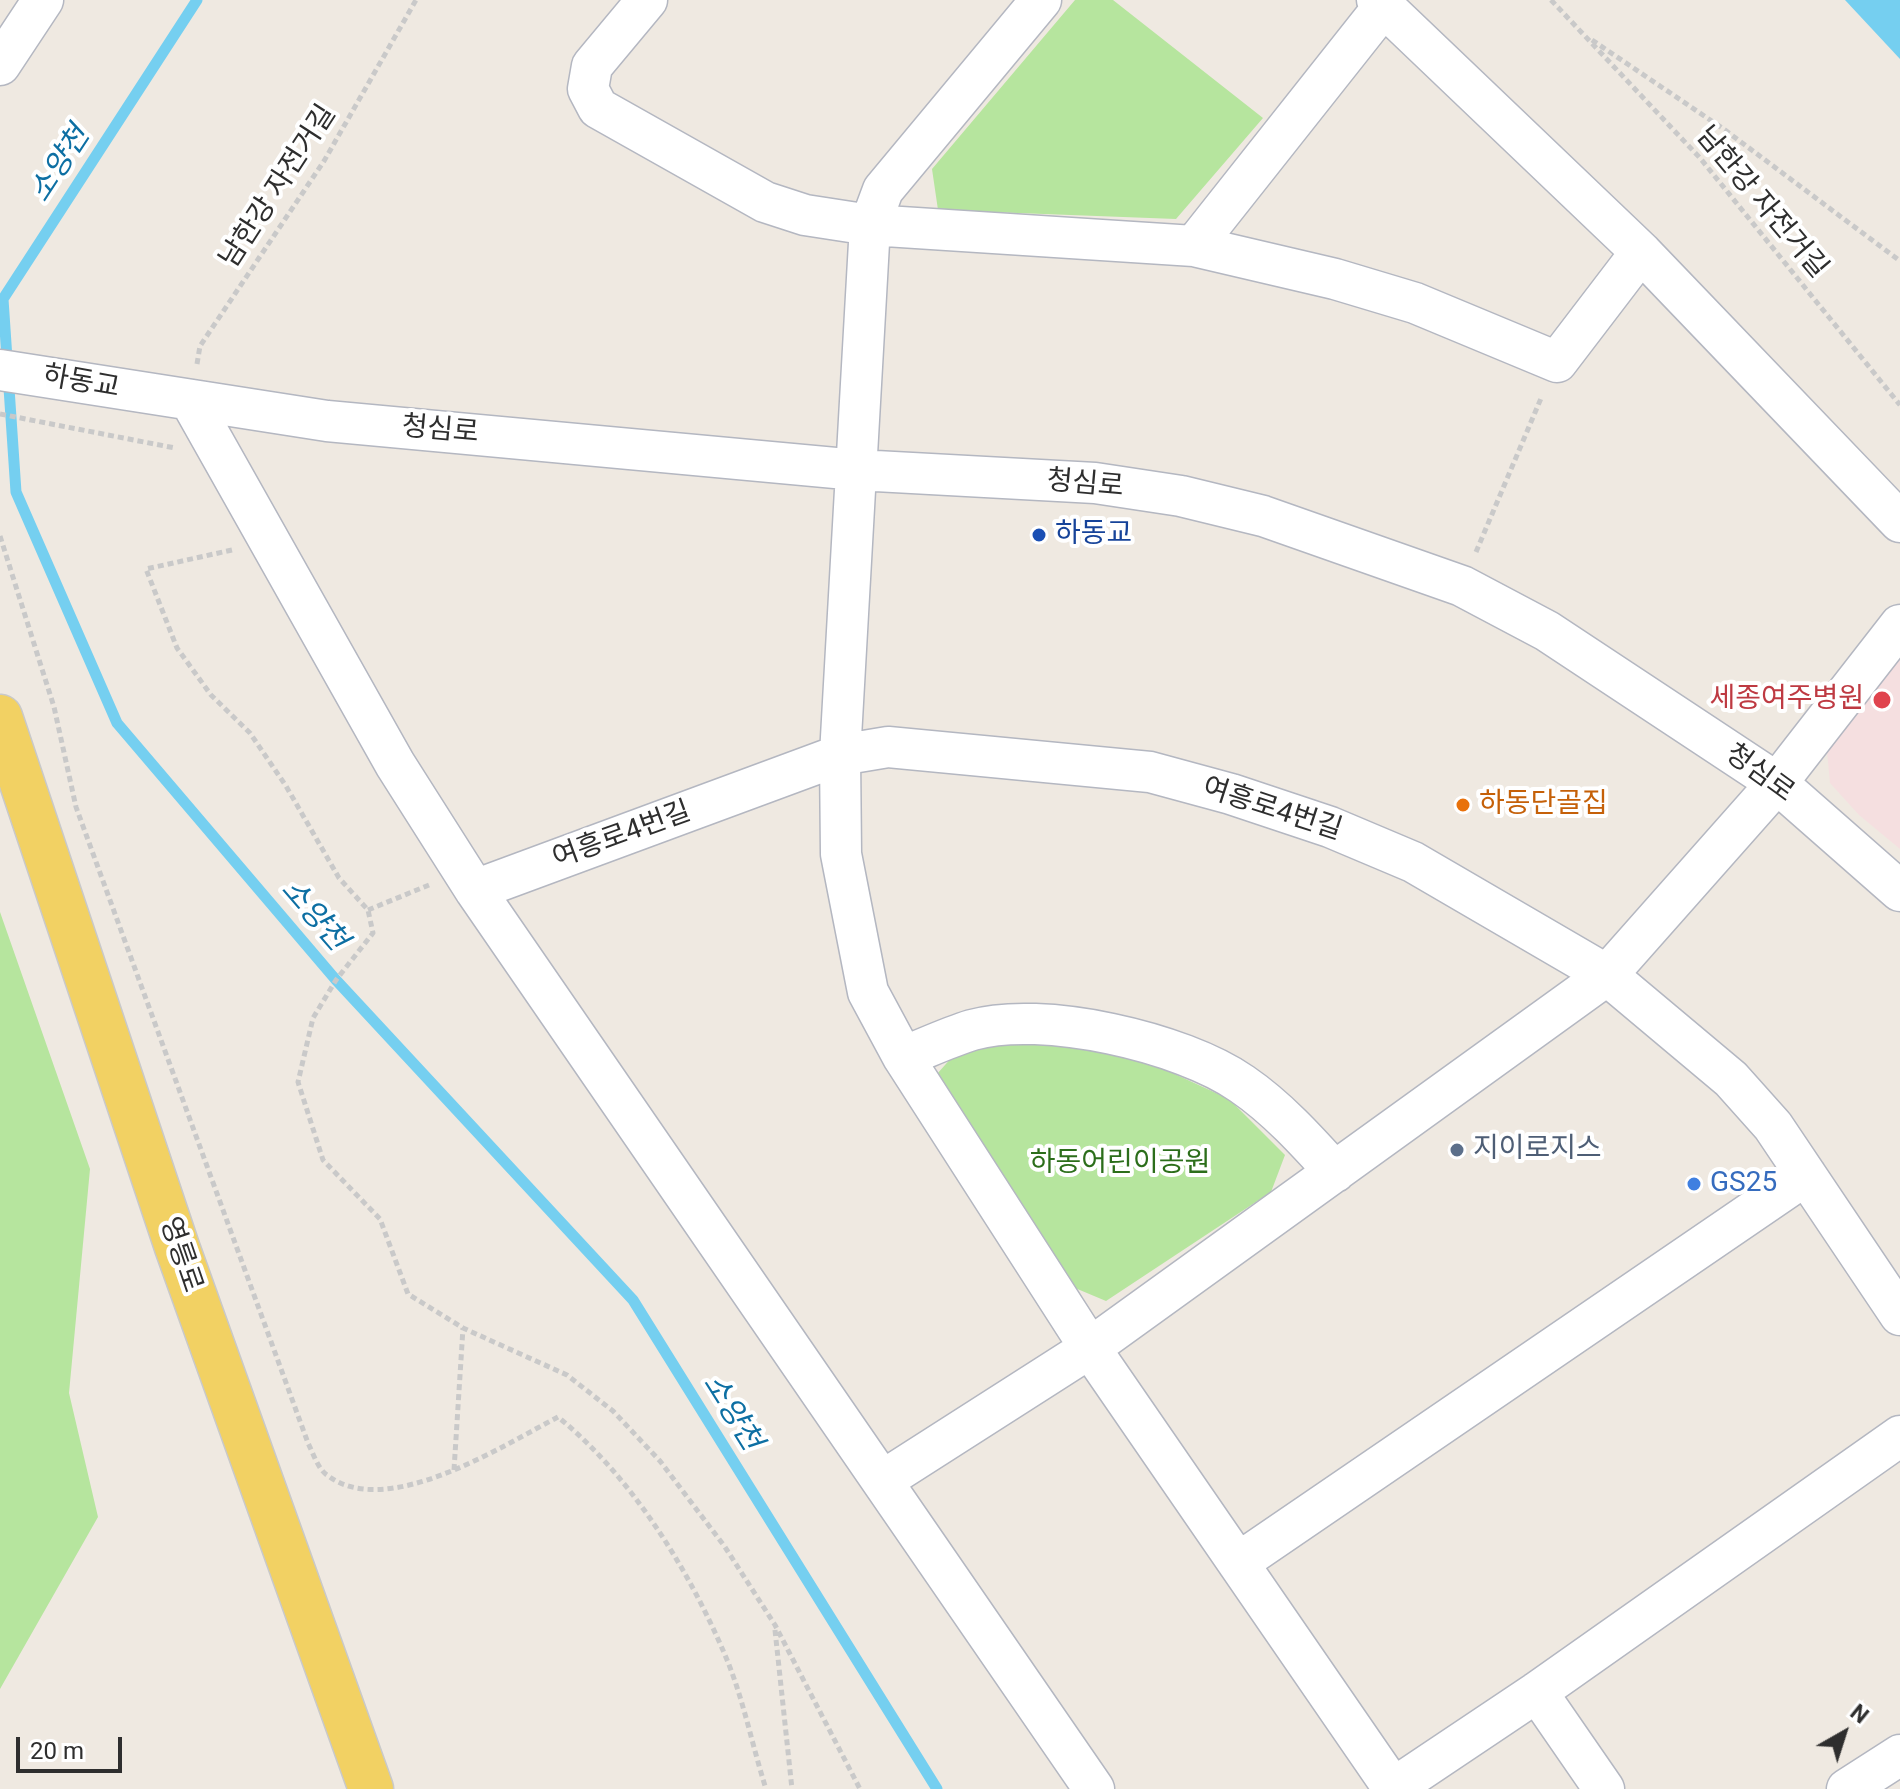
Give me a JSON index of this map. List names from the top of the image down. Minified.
{"streets":{"main road":["영릉로"],"street":["하동교","청심로","여흥로4번길"],"path":["남한강 자전거길"]},"crossings":[["남한강 자전거길","하동교"],["남한강 자전거길","청심로"],["하동교","청심로"]],"water":["소양천"],"parks":["하동어린이공원"],"places":["하동교","세종여주병원","하동단골집","지이로지스","GS25"],"scale_bar":"20 m","north":"top right"}
